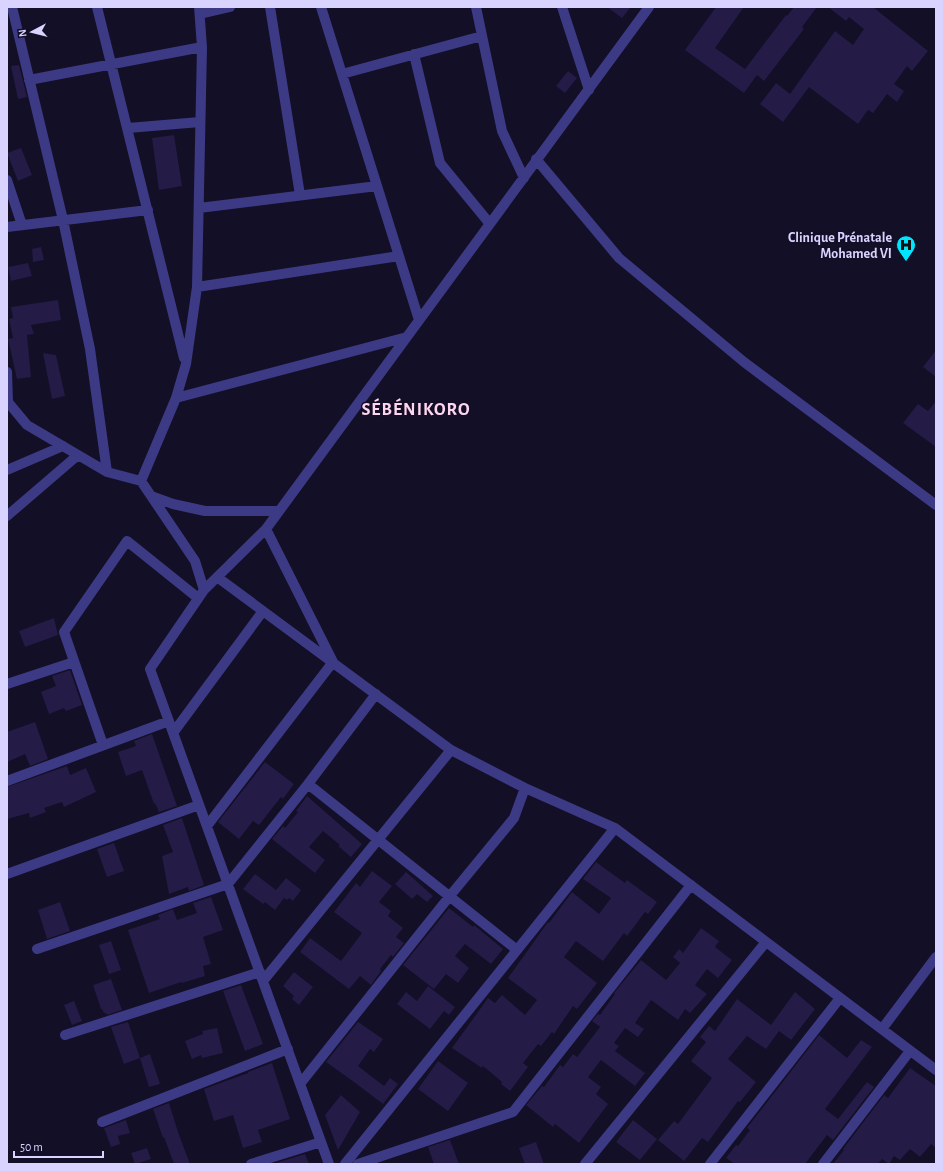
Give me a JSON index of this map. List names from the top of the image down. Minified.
{"districts":["SÉBÉNIKORO"],"places":{"hospital":["Clinique Prénatale Mohamed VI"]},"scale_bar":"50 m","north":"left"}
